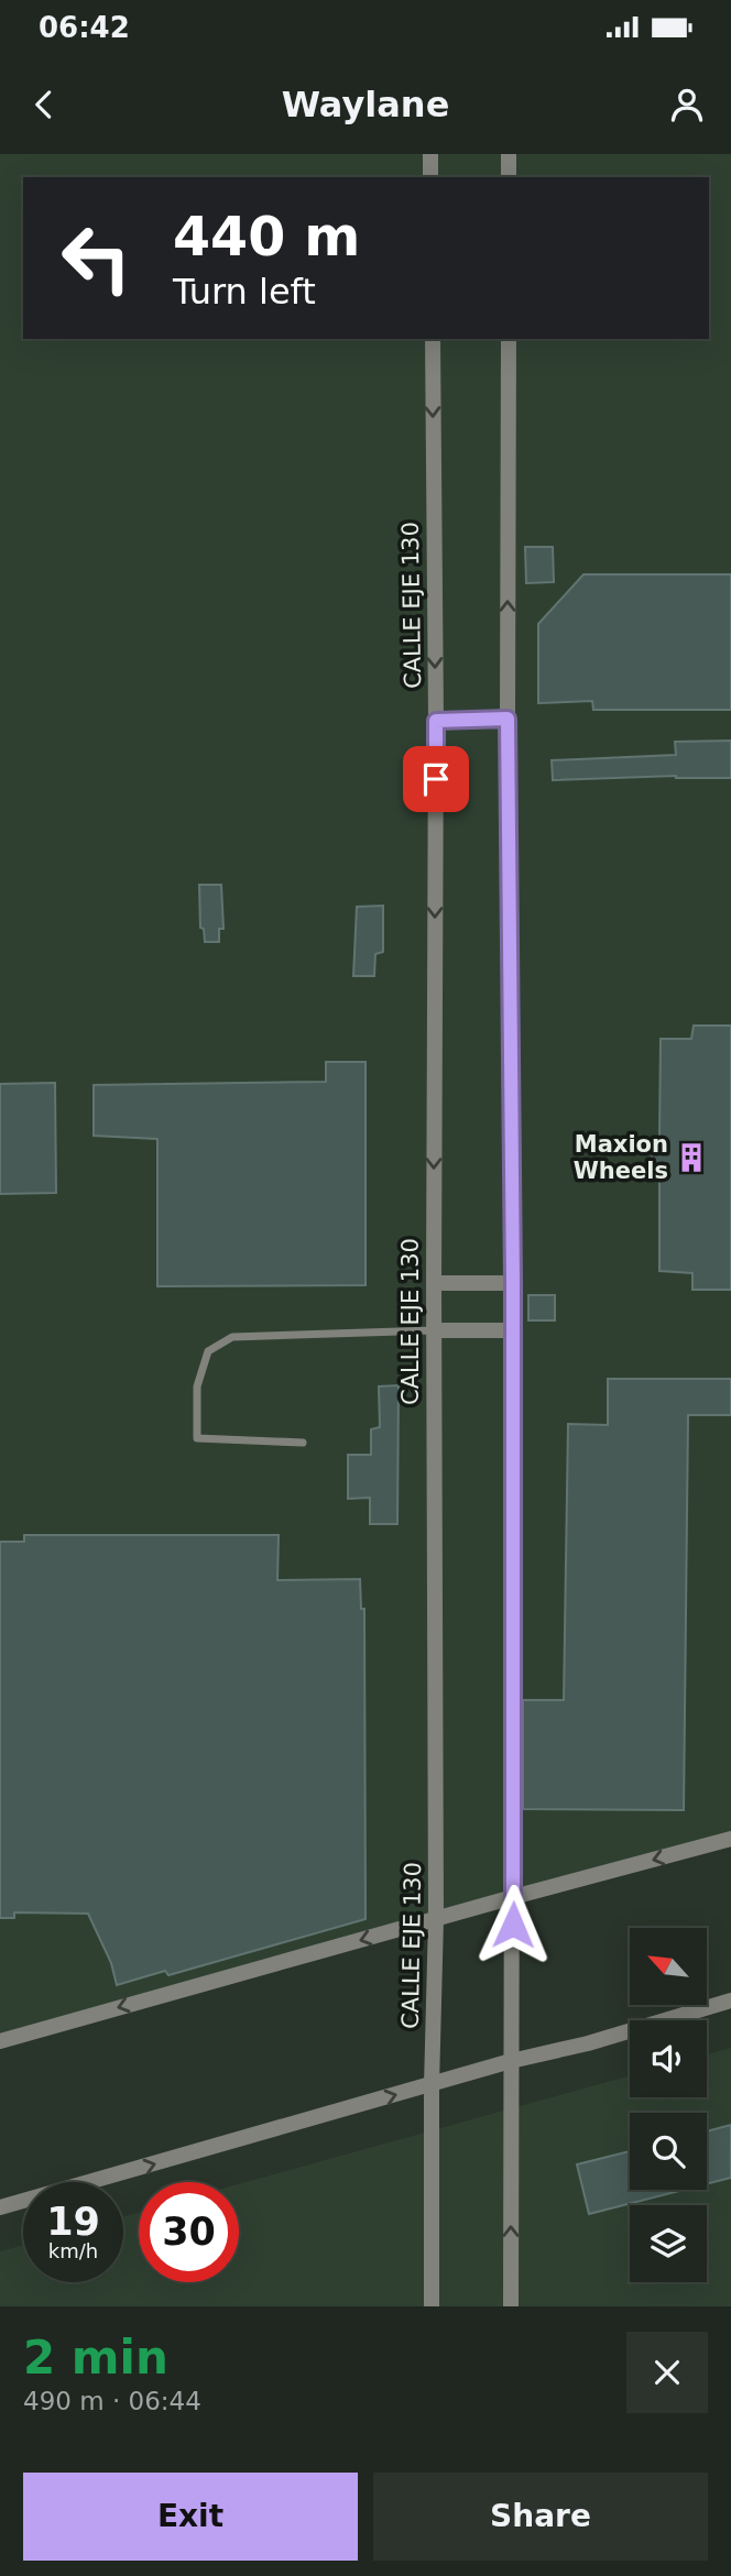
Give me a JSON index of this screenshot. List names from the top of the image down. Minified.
{"streets":{"street":["CALLE EJE 130"]},"places":{"building":["Maxion Wheels"]},"north":"top left","page":{"status":"06:42","header":"Waylane","turn":["440 m","Turn left"],"speed":"19 km/h","limit":"30","heading":["2 min","490 m · 06:44"],"buttons":["Exit","Share"]}}
